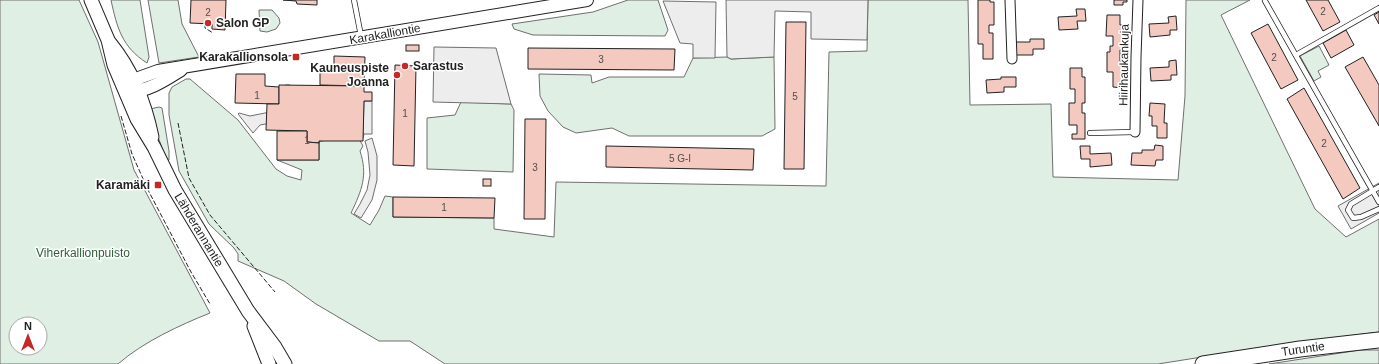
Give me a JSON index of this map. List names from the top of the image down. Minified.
{"streets":{"main road":["Lähderannantie","Turuntie"],"street":["Karakalliontie","Hiirihaukankuja"]},"crossings":[["Karakalliontie","Lähderannantie"]],"parks":["Viherkallionpuisto"],"places":{"other":["Salon GP","Sarastus","Kauneuspiste Joanna"],"transit":["Karakallionsola","Karamäki"]},"house_numbers":["2","2","2","3","1","5","1","1","2","5 G-I","3","1"],"north":"top"}
